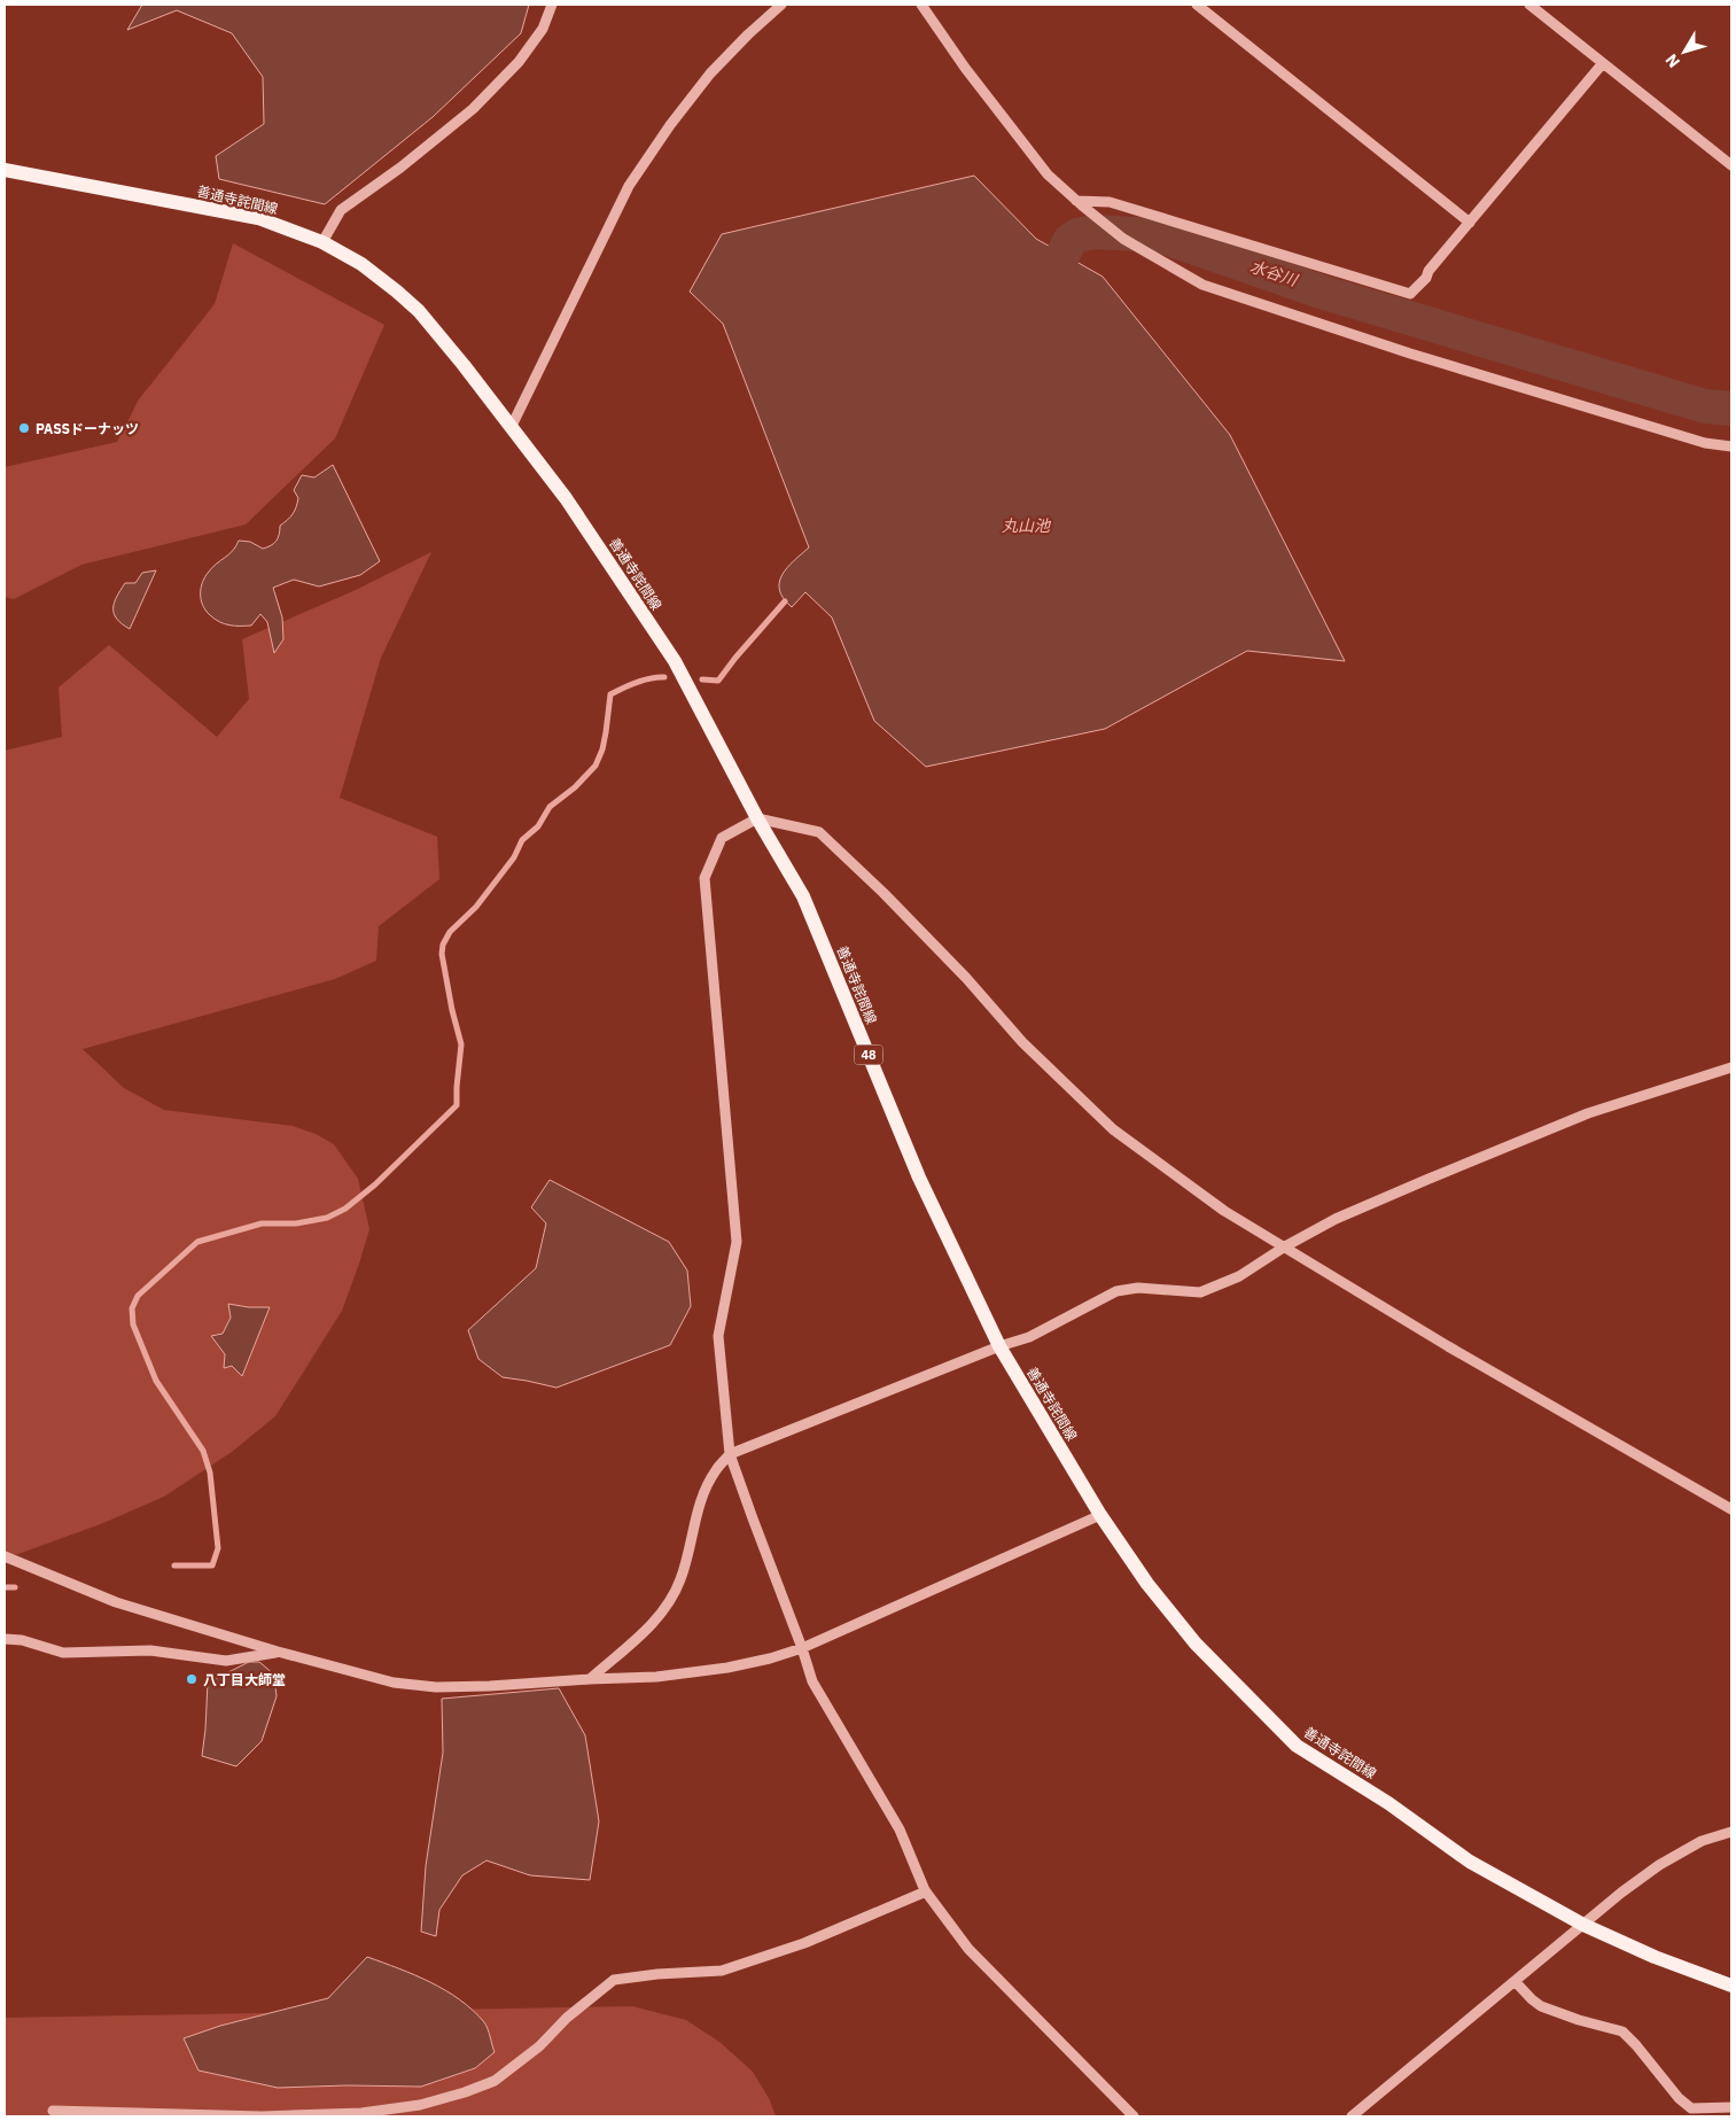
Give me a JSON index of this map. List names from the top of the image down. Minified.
{"streets":{"main road":["善通寺詫間線","48"]},"water":["水谷川","丸山池"],"places":["PASSドーナッツ","八丁目大師堂"],"north":"bottom left"}
